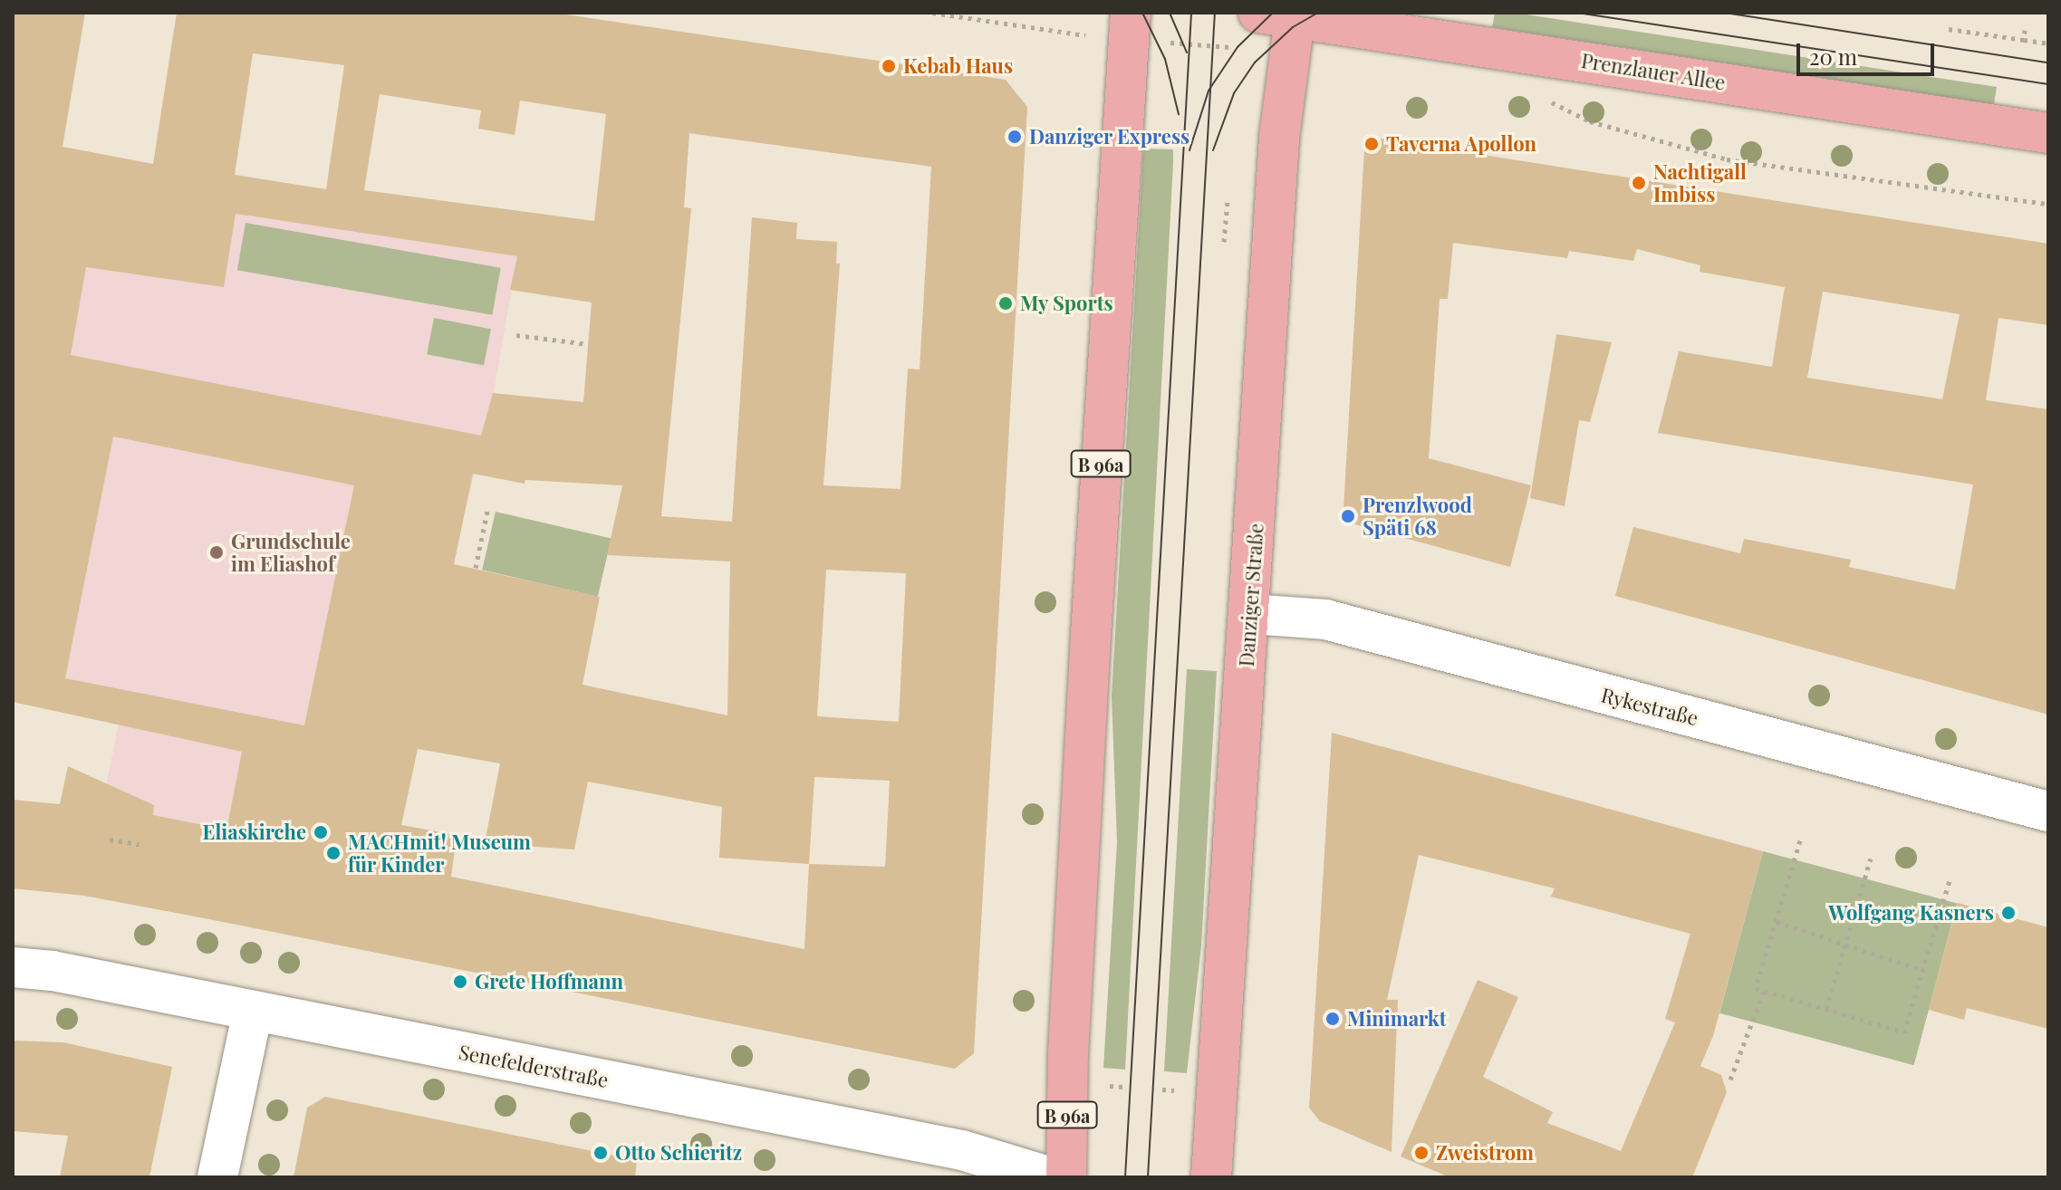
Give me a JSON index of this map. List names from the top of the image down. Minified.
{"streets":{"main road":["Prenzlauer Allee","B 96a","Danziger Straße"],"street":["Rykestraße","Senefelderstraße"]},"crossings":[["Prenzlauer Allee","Danziger Straße"],["Danziger Straße","Rykestraße"]],"places":["Kebab Haus","Danziger Express","Taverna Apollon","Nachtigall Imbiss","My Sports","Prenzlwood Späti 68","Grundschule im Eliashof","Eliaskirche","MACHmit! Museum für Kinder","Wolfgang Kasners","Grete Hoffmann","Minimarkt","Otto Schieritz","Zweistrom"],"scale_bar":"20 m"}
